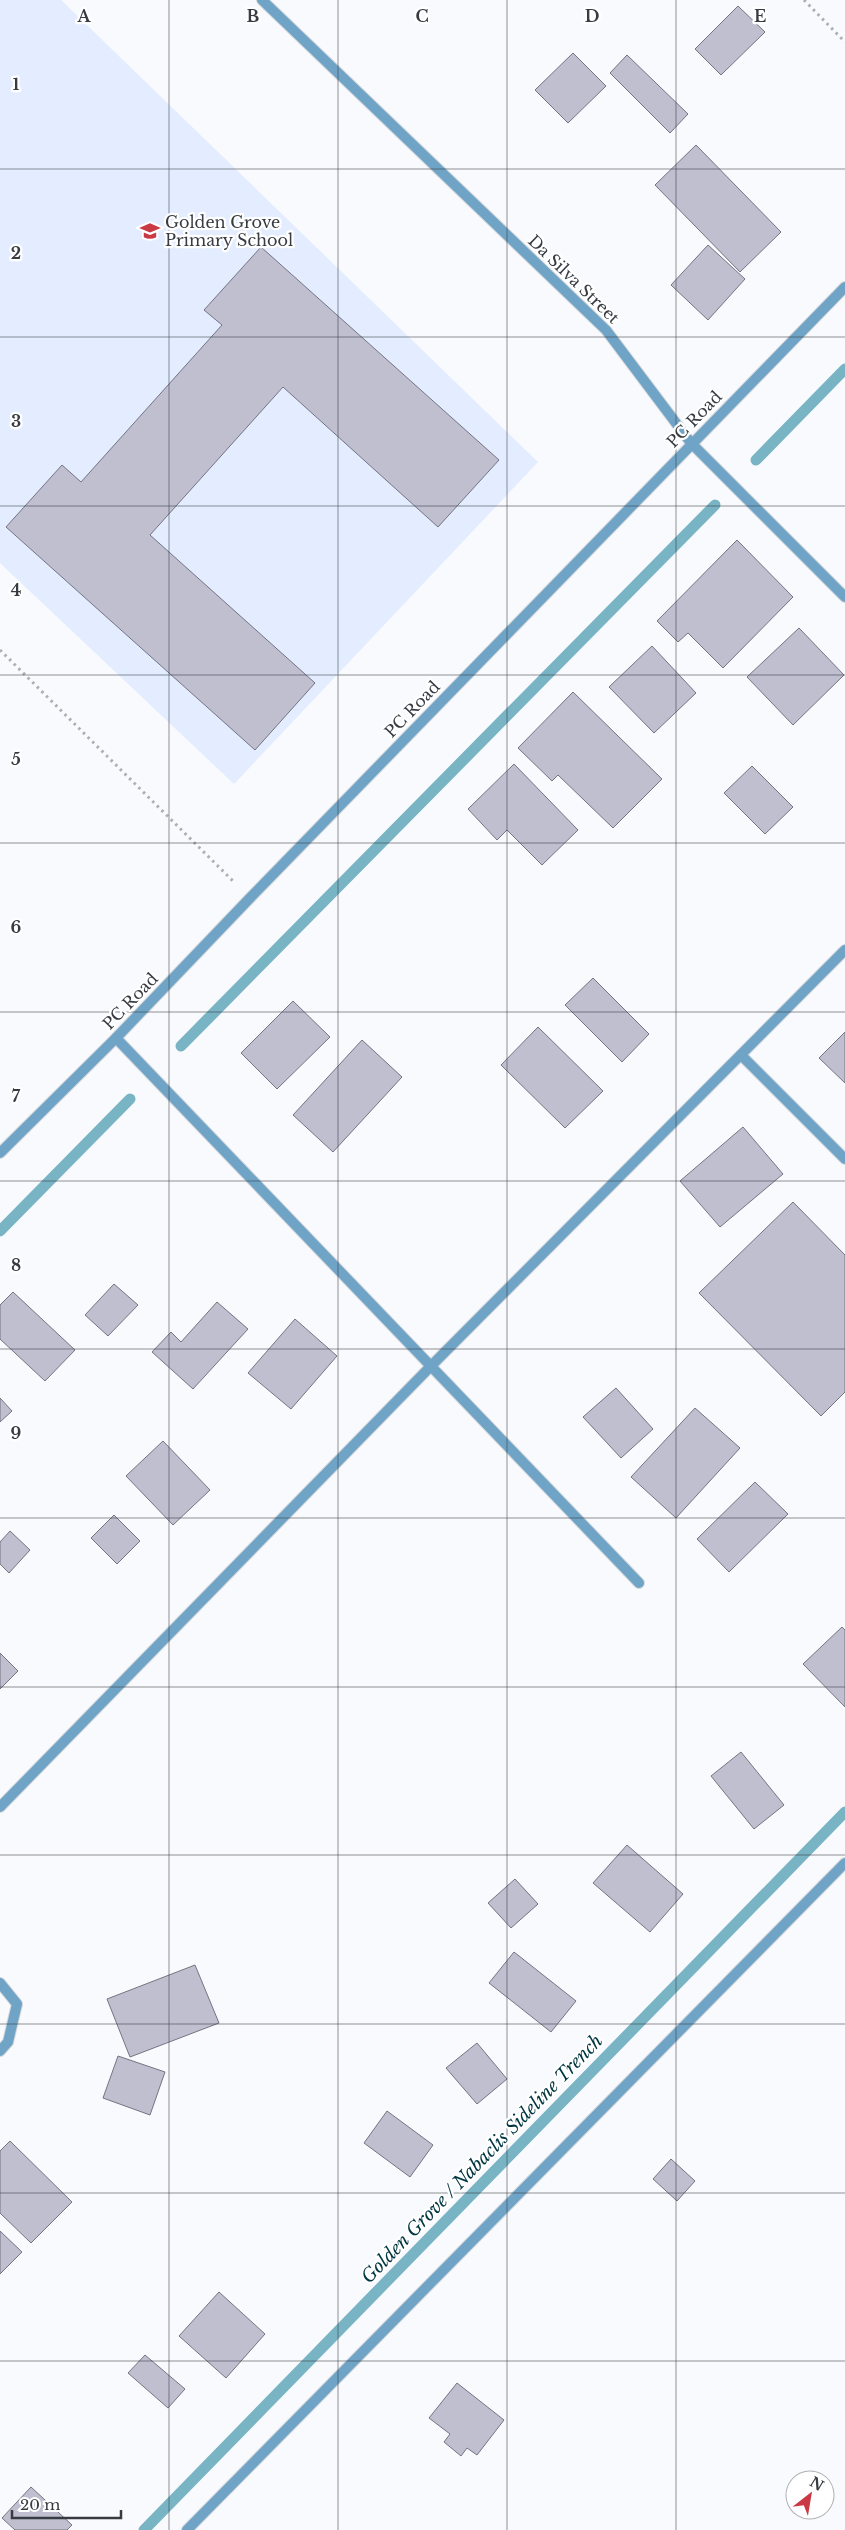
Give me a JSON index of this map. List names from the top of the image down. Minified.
{"streets":{"street":["Da Silva Street","PC Road"]},"crossings":[["Da Silva Street","PC Road"]],"water":["Golden Grove / Nabaclis Sideline Trench"],"places":{"school or university":["Golden Grove Primary School"]},"scale_bar":"20 m","north":"top right","grid":{"columns":["A","B","C","D","E"],"rows":["1","2","3","4","5","6","7","8","9"]}}
